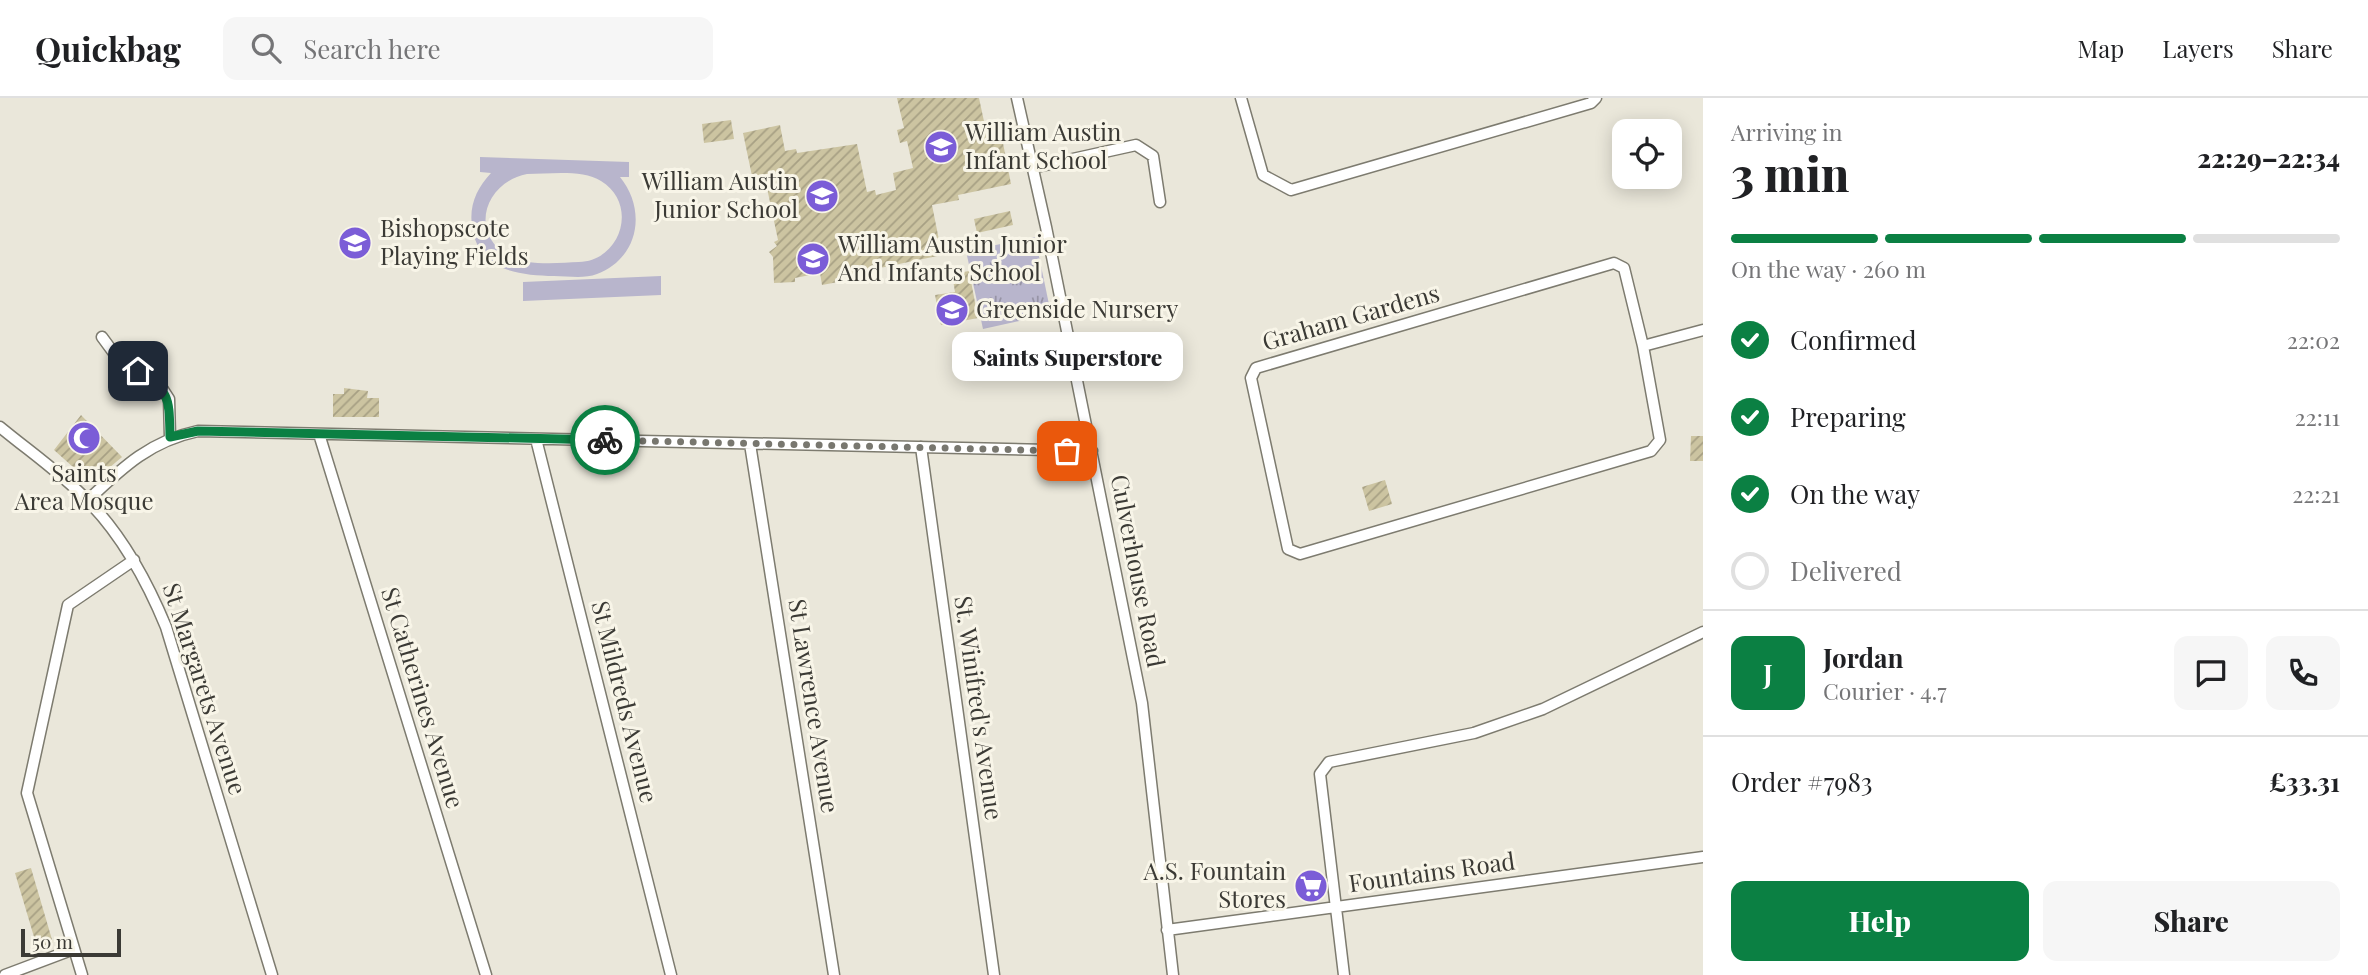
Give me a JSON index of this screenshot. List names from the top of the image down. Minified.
{"streets":{"street":["Graham Gardens","Culverhouse Road","St Margarets Avenue","St Catherines Avenue","St Mildreds Avenue","St Lawrence Avenue","St. Winifred's Avenue","Fountains Road"]},"crossings":[["Culverhouse Road","Fountains Road"]],"places":{"school or university":["William Austin Infant School","William Austin Junior School","Bishopscote Playing Fields","William Austin Junior And Infants School","Greenside Nursery"],"mosque":["Saints Area Mosque"],"other":["Saints Superstore"],"supermarket":["A.S. Fountain Stores"]},"scale_bar":"50 m","page":{"header":"Quickbag","search":"Search here","nav":["Map","Layers","Share"],"heading":["3 min","Arriving in","22:29–22:34"],"panel":["Jordan","Courier · 4.7","Order #7983","£33.31"],"bar":"On the way · 260 m","list":[["Confirmed","22:02"],["Preparing","22:11"],["On the way","22:21"],"Delivered"],"bubble":"Saints Superstore","round":"J","buttons":["Help","Share"],"scale":"50 m"}}
